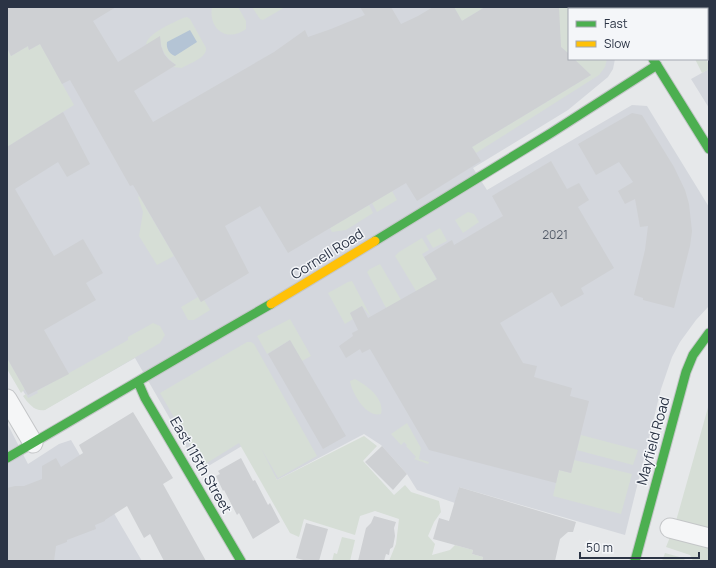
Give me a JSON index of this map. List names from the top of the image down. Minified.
{"streets":{"street":["Cornell Road","Mayfield Road","East 115th Street"]},"crossings":[["Cornell Road","East 115th Street"]],"house_numbers":["2021"],"legend":["Fast","Slow"],"scale_bar":"50 m"}
